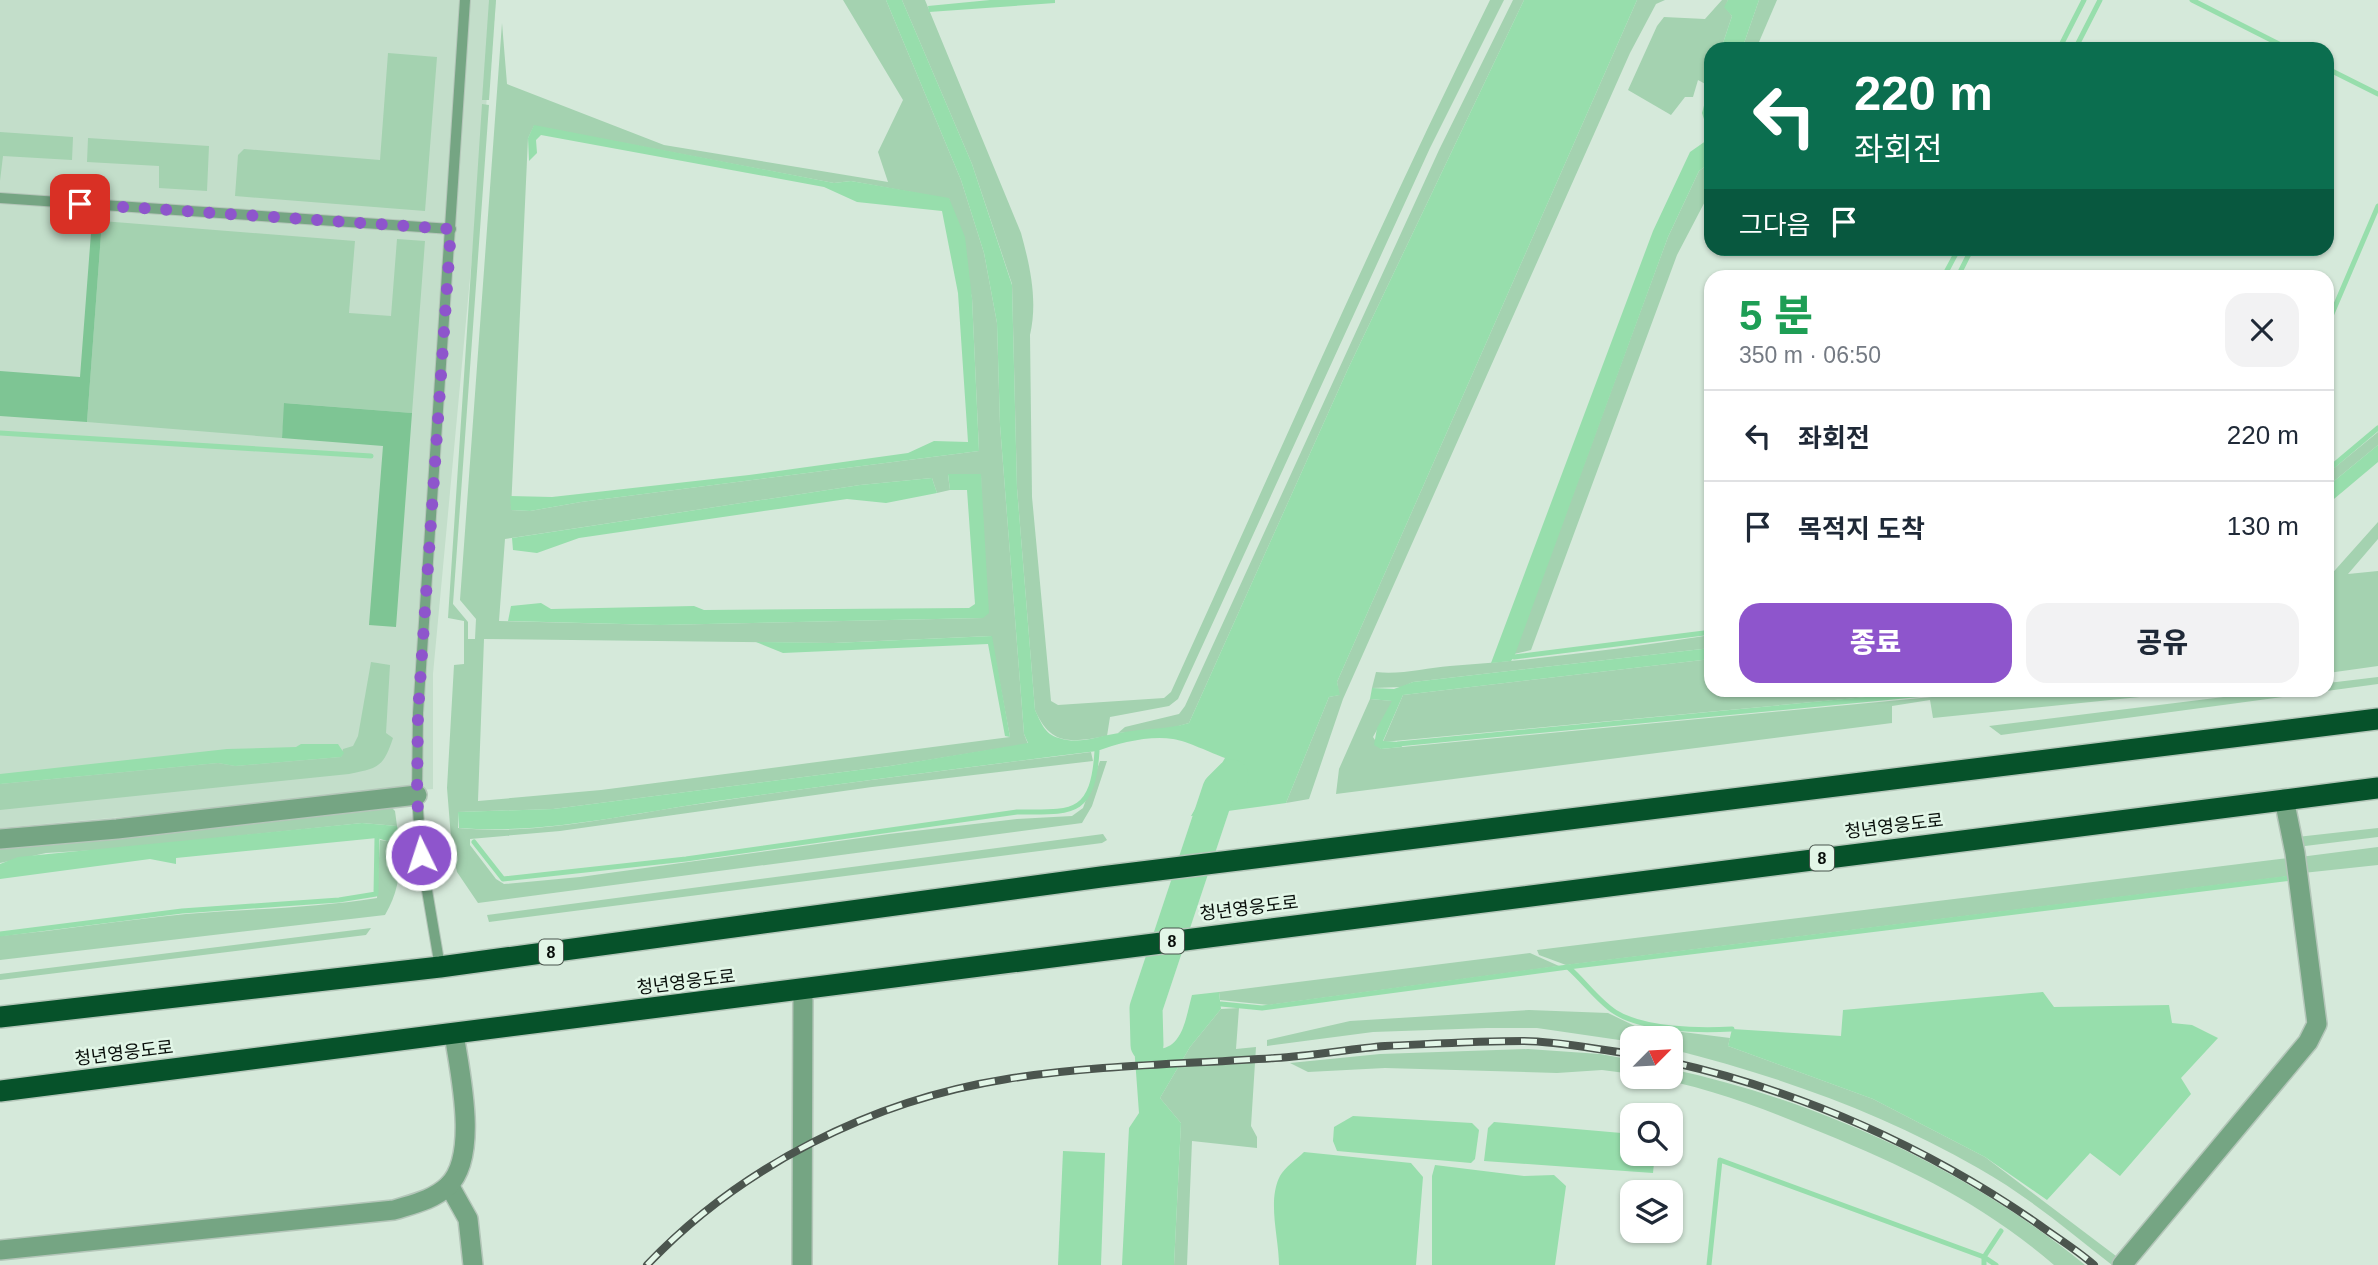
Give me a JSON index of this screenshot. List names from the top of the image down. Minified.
{"streets":{"highway":["청년영웅도로","8"]},"north":"top right","page":{"turn":["220 m","좌회전"],"then":"그다음","heading":["5 분","350 m · 06:50"],"list":[{"name":"좌회전","value":"220 m"},{"name":"목적지 도착","value":"130 m"}],"buttons":["종료","공유"]}}
